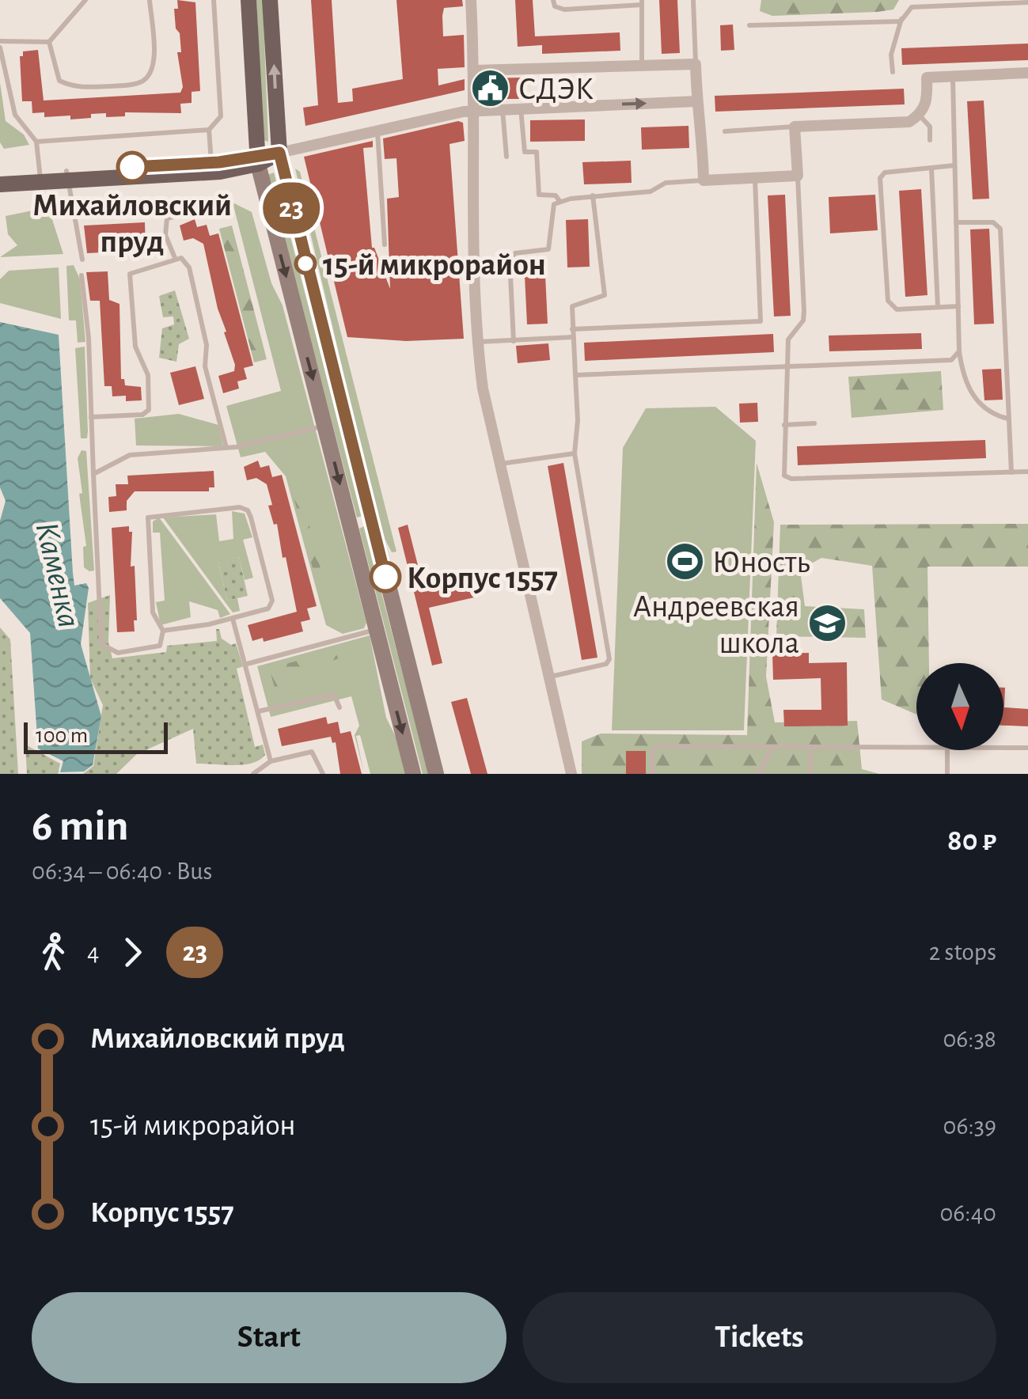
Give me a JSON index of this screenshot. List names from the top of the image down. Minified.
{"water":["Каменка"],"places":{"public building":["СДЭК"],"other":["Михайловский пруд","15-й микрорайон","Корпус 1557"],"sports":["Юность"],"school or university":["Андреевская школа"]},"lines":["bus line 23"],"scale_bar":"100 m","north":"bottom","page":{"on_map":"23","scale":"100 m","heading":["6 min","06:34 – 06:40 · Bus","80 ₽"],"legs":["4","23","2 stops"],"list":[{"name":"Михайловский пруд","value":"06:38"},{"name":"15-й микрорайон","value":"06:39"},{"name":"Корпус 1557","value":"06:40"}],"buttons":["Start","Tickets"]}}
